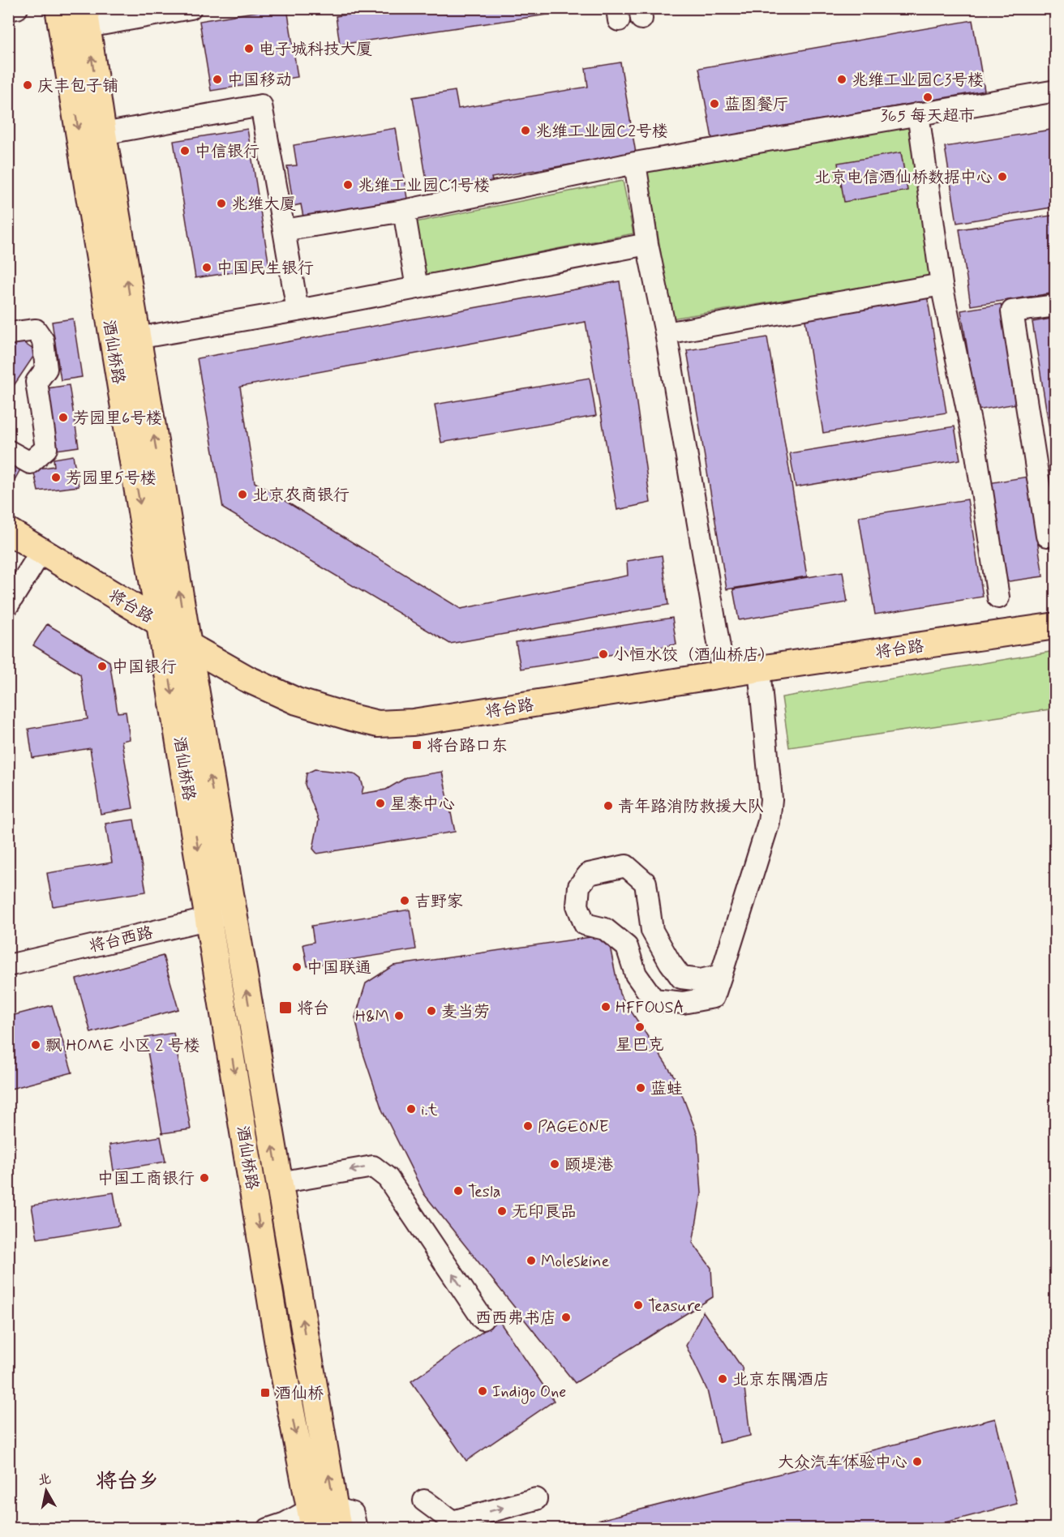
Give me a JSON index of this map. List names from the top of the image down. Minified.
{"streets":{"main road":["酒仙桥路","将台路"],"street":["将台西路"]},"crossings":[["酒仙桥路","将台路"],["酒仙桥路","将台西路"]],"districts":["将台乡"],"places":{"other":["电子城科技大厦","中国移动","兆维工业园C3号楼","庆丰包子铺","365 每天超市","蓝图餐厅","兆维工业园C2号楼","中信银行","北京电信酒仙桥数据中心","兆维工业园C1号楼","兆维大厦","中国民生银行","芳园里6号楼","芳园里5号楼","北京农商银行","小恒水饺（酒仙桥店）","中国银行","星泰中心","青年路消防救援大队","吉野家","中国联通","HFFOUSA","麦当劳","H&M","星巴克","飘 HOME 小区 2 号楼","蓝蛙","i.t","PAGEONE","颐堤港","中国工商银行","Tesla","无印良品","Moleskine","Teasure","西西弗书店","北京东隅酒店","Indigo One","大众汽车体验中心"],"transit":["将台路口东","将台","酒仙桥"]},"north":"top"}
